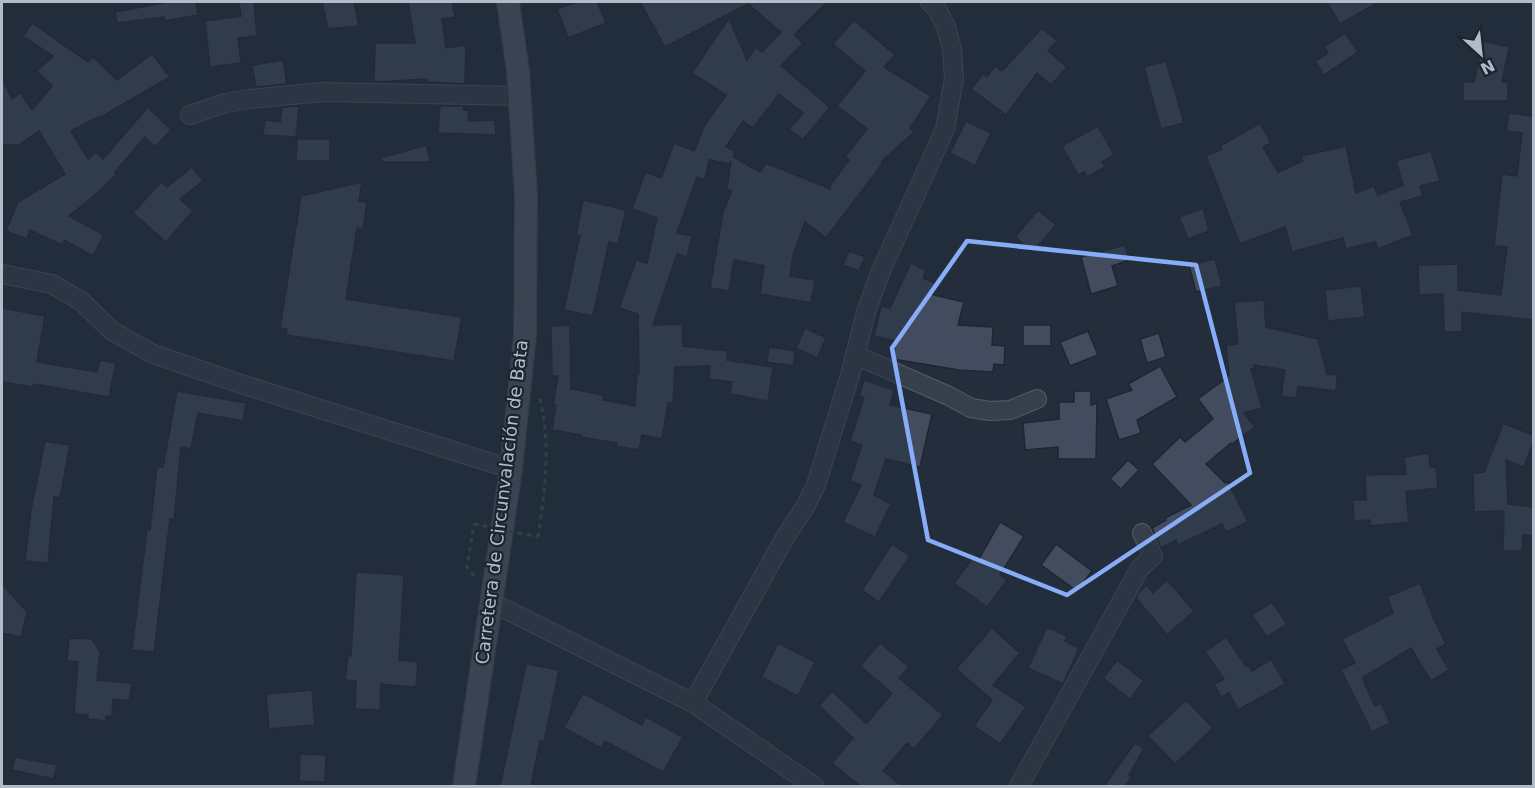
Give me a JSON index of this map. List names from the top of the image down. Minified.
{"streets":{"main road":["Carretera de Circunvalación de Bata"]},"north":"bottom right"}
